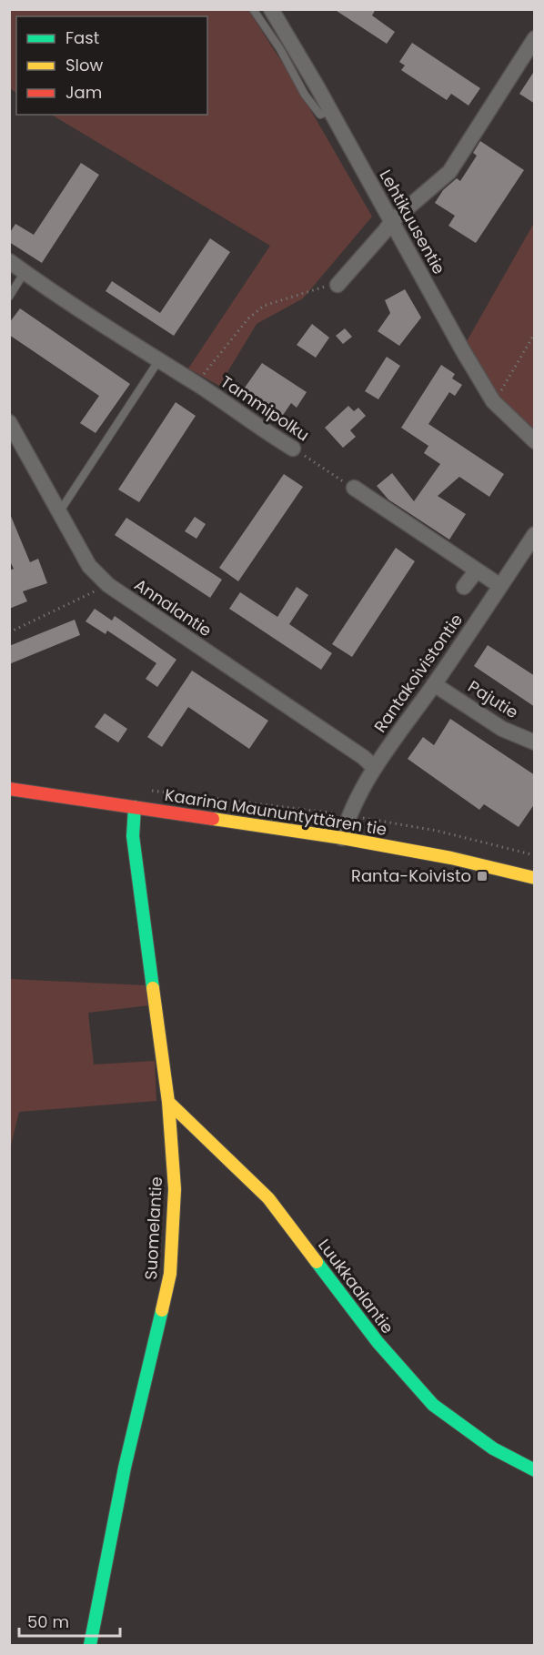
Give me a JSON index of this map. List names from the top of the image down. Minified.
{"streets":{"street":["Lehtikuusentie","Tammipolku","Annalantie","Rantakoivistontie","Pajutie","Kaarina Maununtyttären tie","Suomelantie","Luukkaalantie"]},"crossings":[["Annalantie","Rantakoivistontie"],["Rantakoivistontie","Pajutie"],["Rantakoivistontie","Kaarina Maununtyttären tie"],["Kaarina Maununtyttären tie","Suomelantie"],["Suomelantie","Luukkaalantie"]],"places":{"transit":["Ranta-Koivisto"]},"legend":["Fast","Slow","Jam"],"scale_bar":"50 m"}
